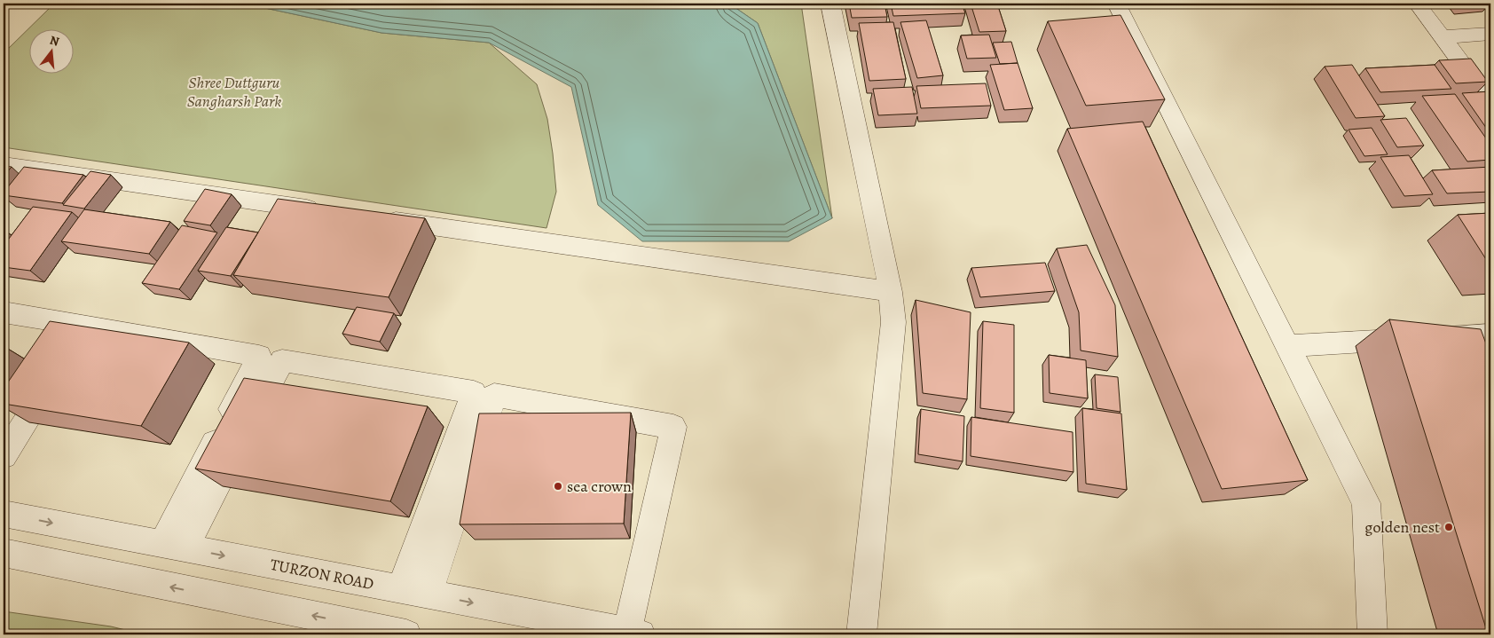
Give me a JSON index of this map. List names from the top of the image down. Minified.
{"streets":{"street":["TURZON ROAD"]},"parks":["Shree Duttguru Sangharsh Park"],"places":["sea crown","golden nest"],"north":"top"}
